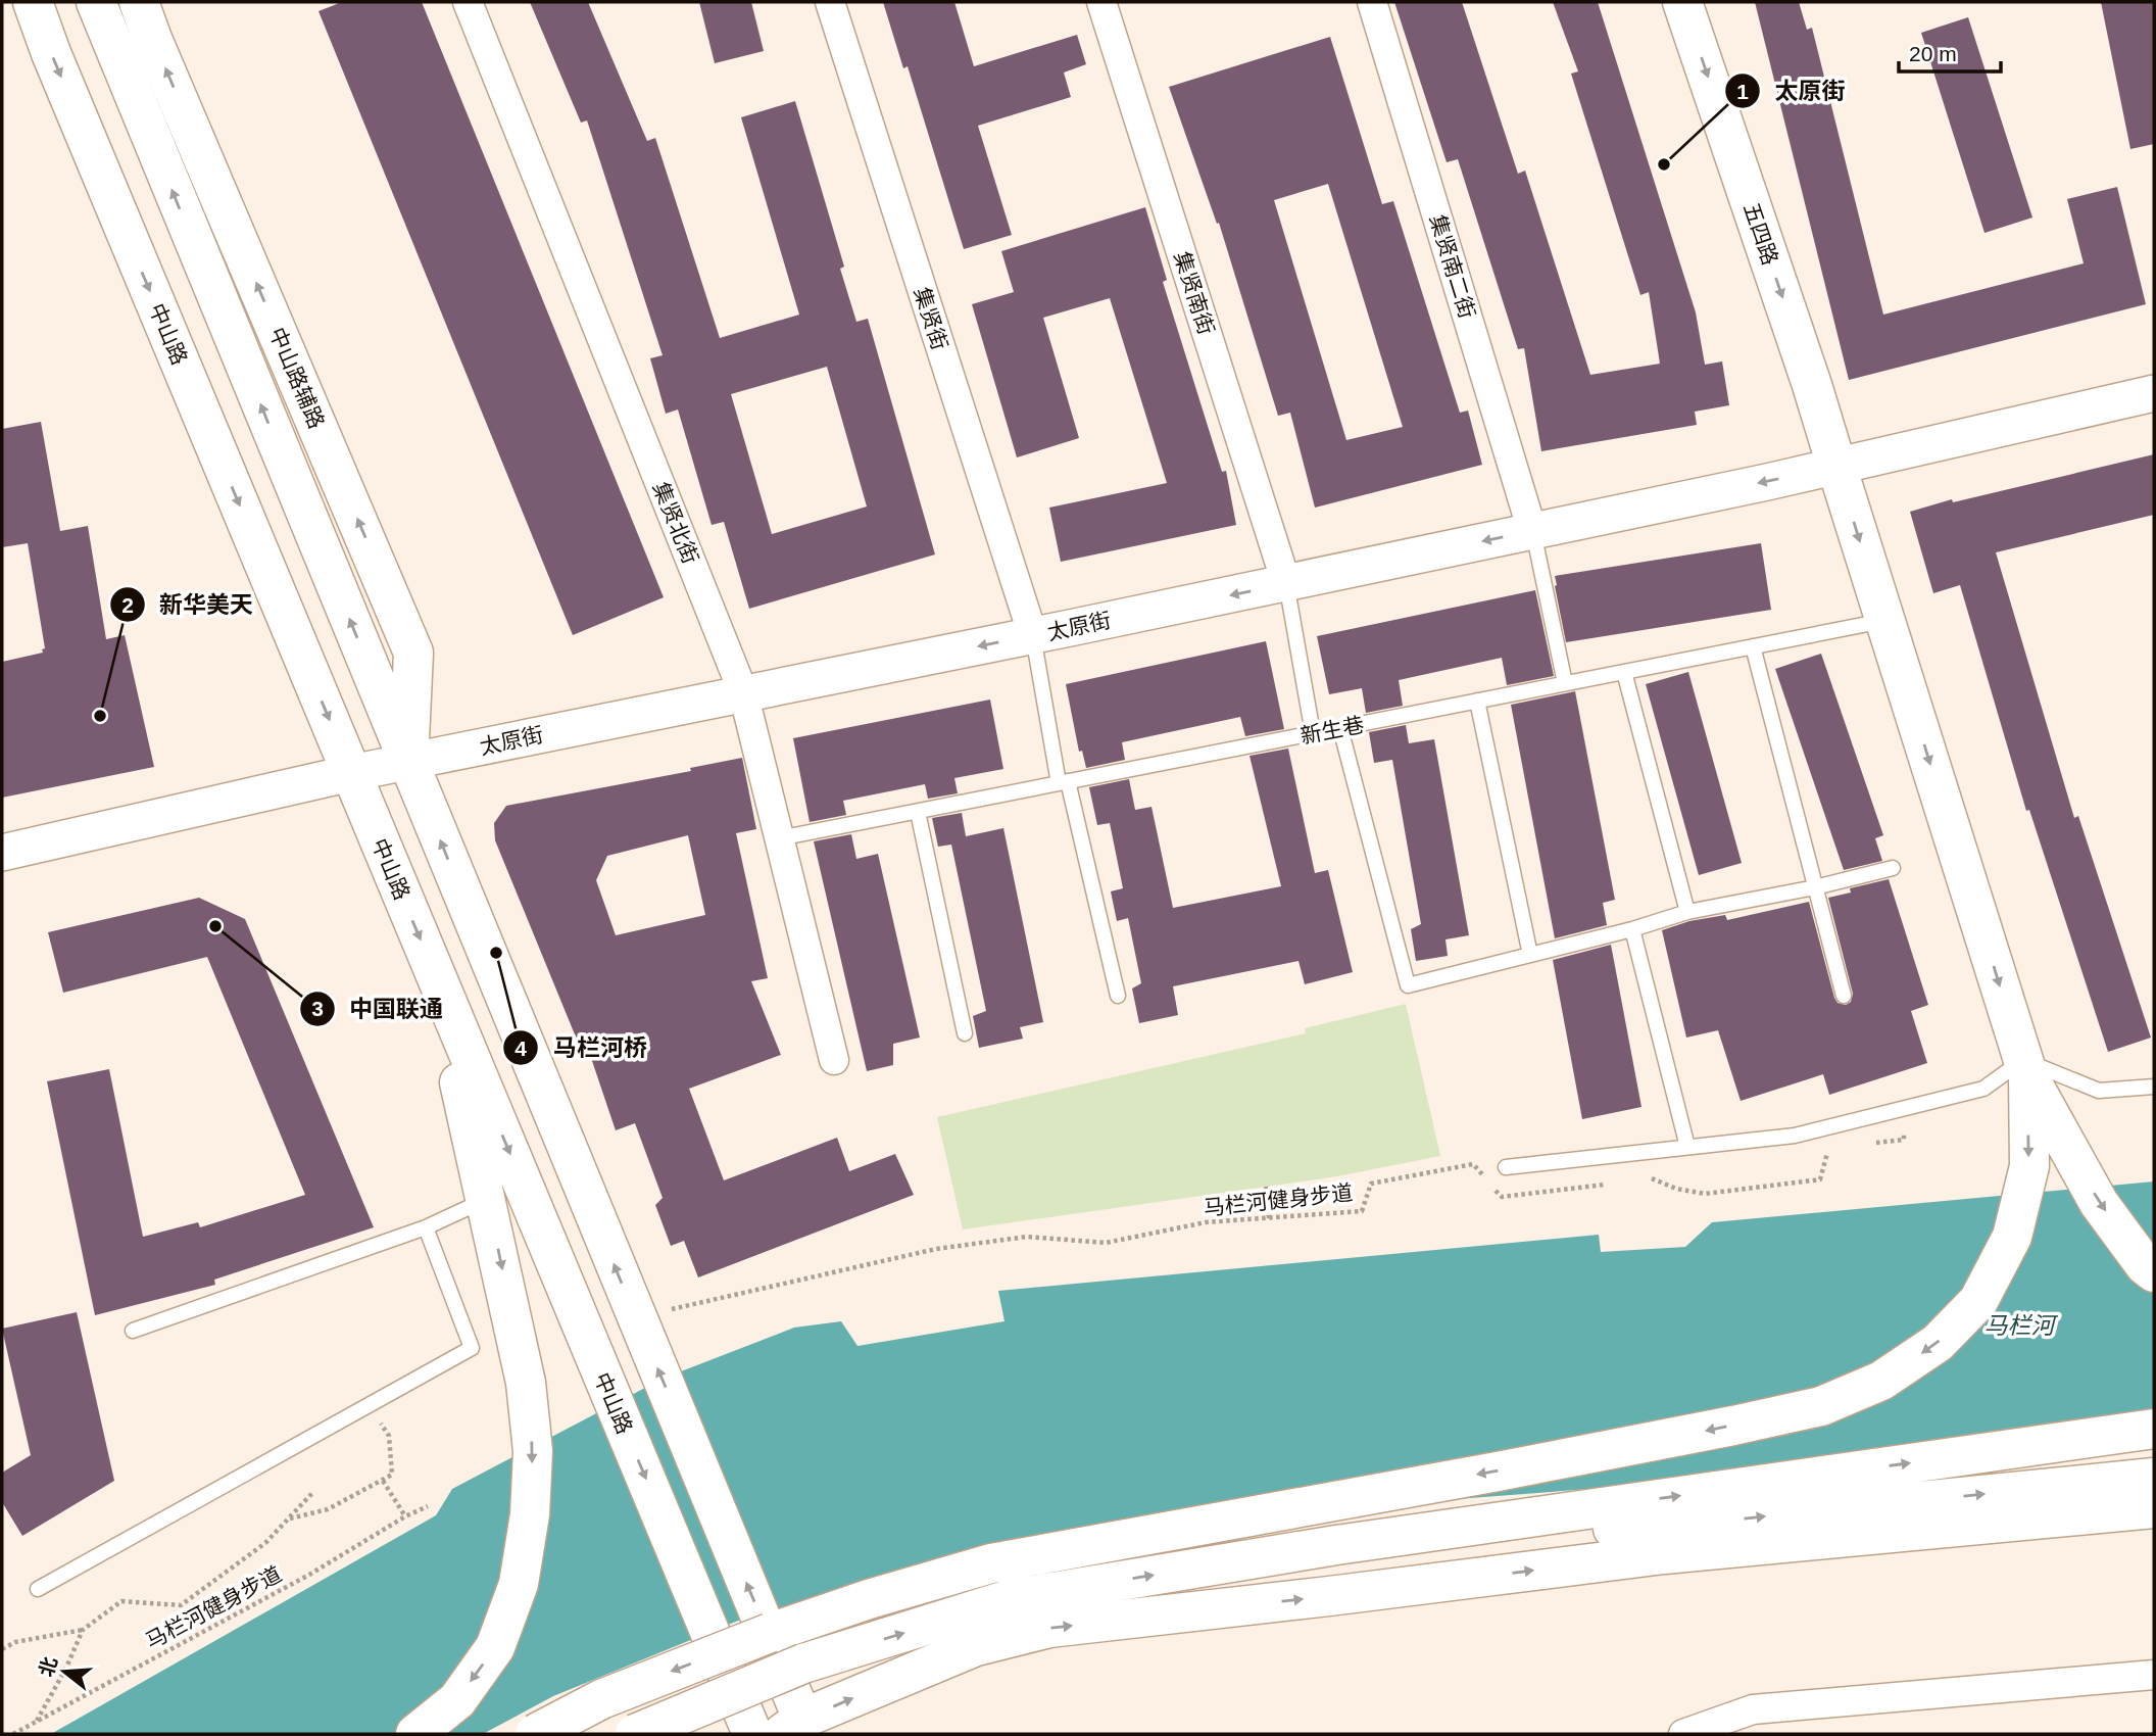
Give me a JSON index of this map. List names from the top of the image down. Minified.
{"streets":{"main road":["五四路","中山路","中山路辅路"],"street":["集贤南二街","集贤南街","集贤街","集贤北街","太原街"],"lane":["新生巷"],"path":["马栏河健身步道"]},"crossings":[["五四路","太原街"],["五四路","新生巷"],["集贤南二街","太原街"],["集贤南街","太原街"],["集贤街","太原街"],["中山路","太原街"],["中山路辅路","太原街"],["集贤北街","太原街"],["集贤北街","新生巷"]],"one_way":["五四路","太原街"],"water":["马栏河"],"places":["太原街","新华美天","中国联通","马栏河桥"],"scale_bar":"20 m","north":"left"}
